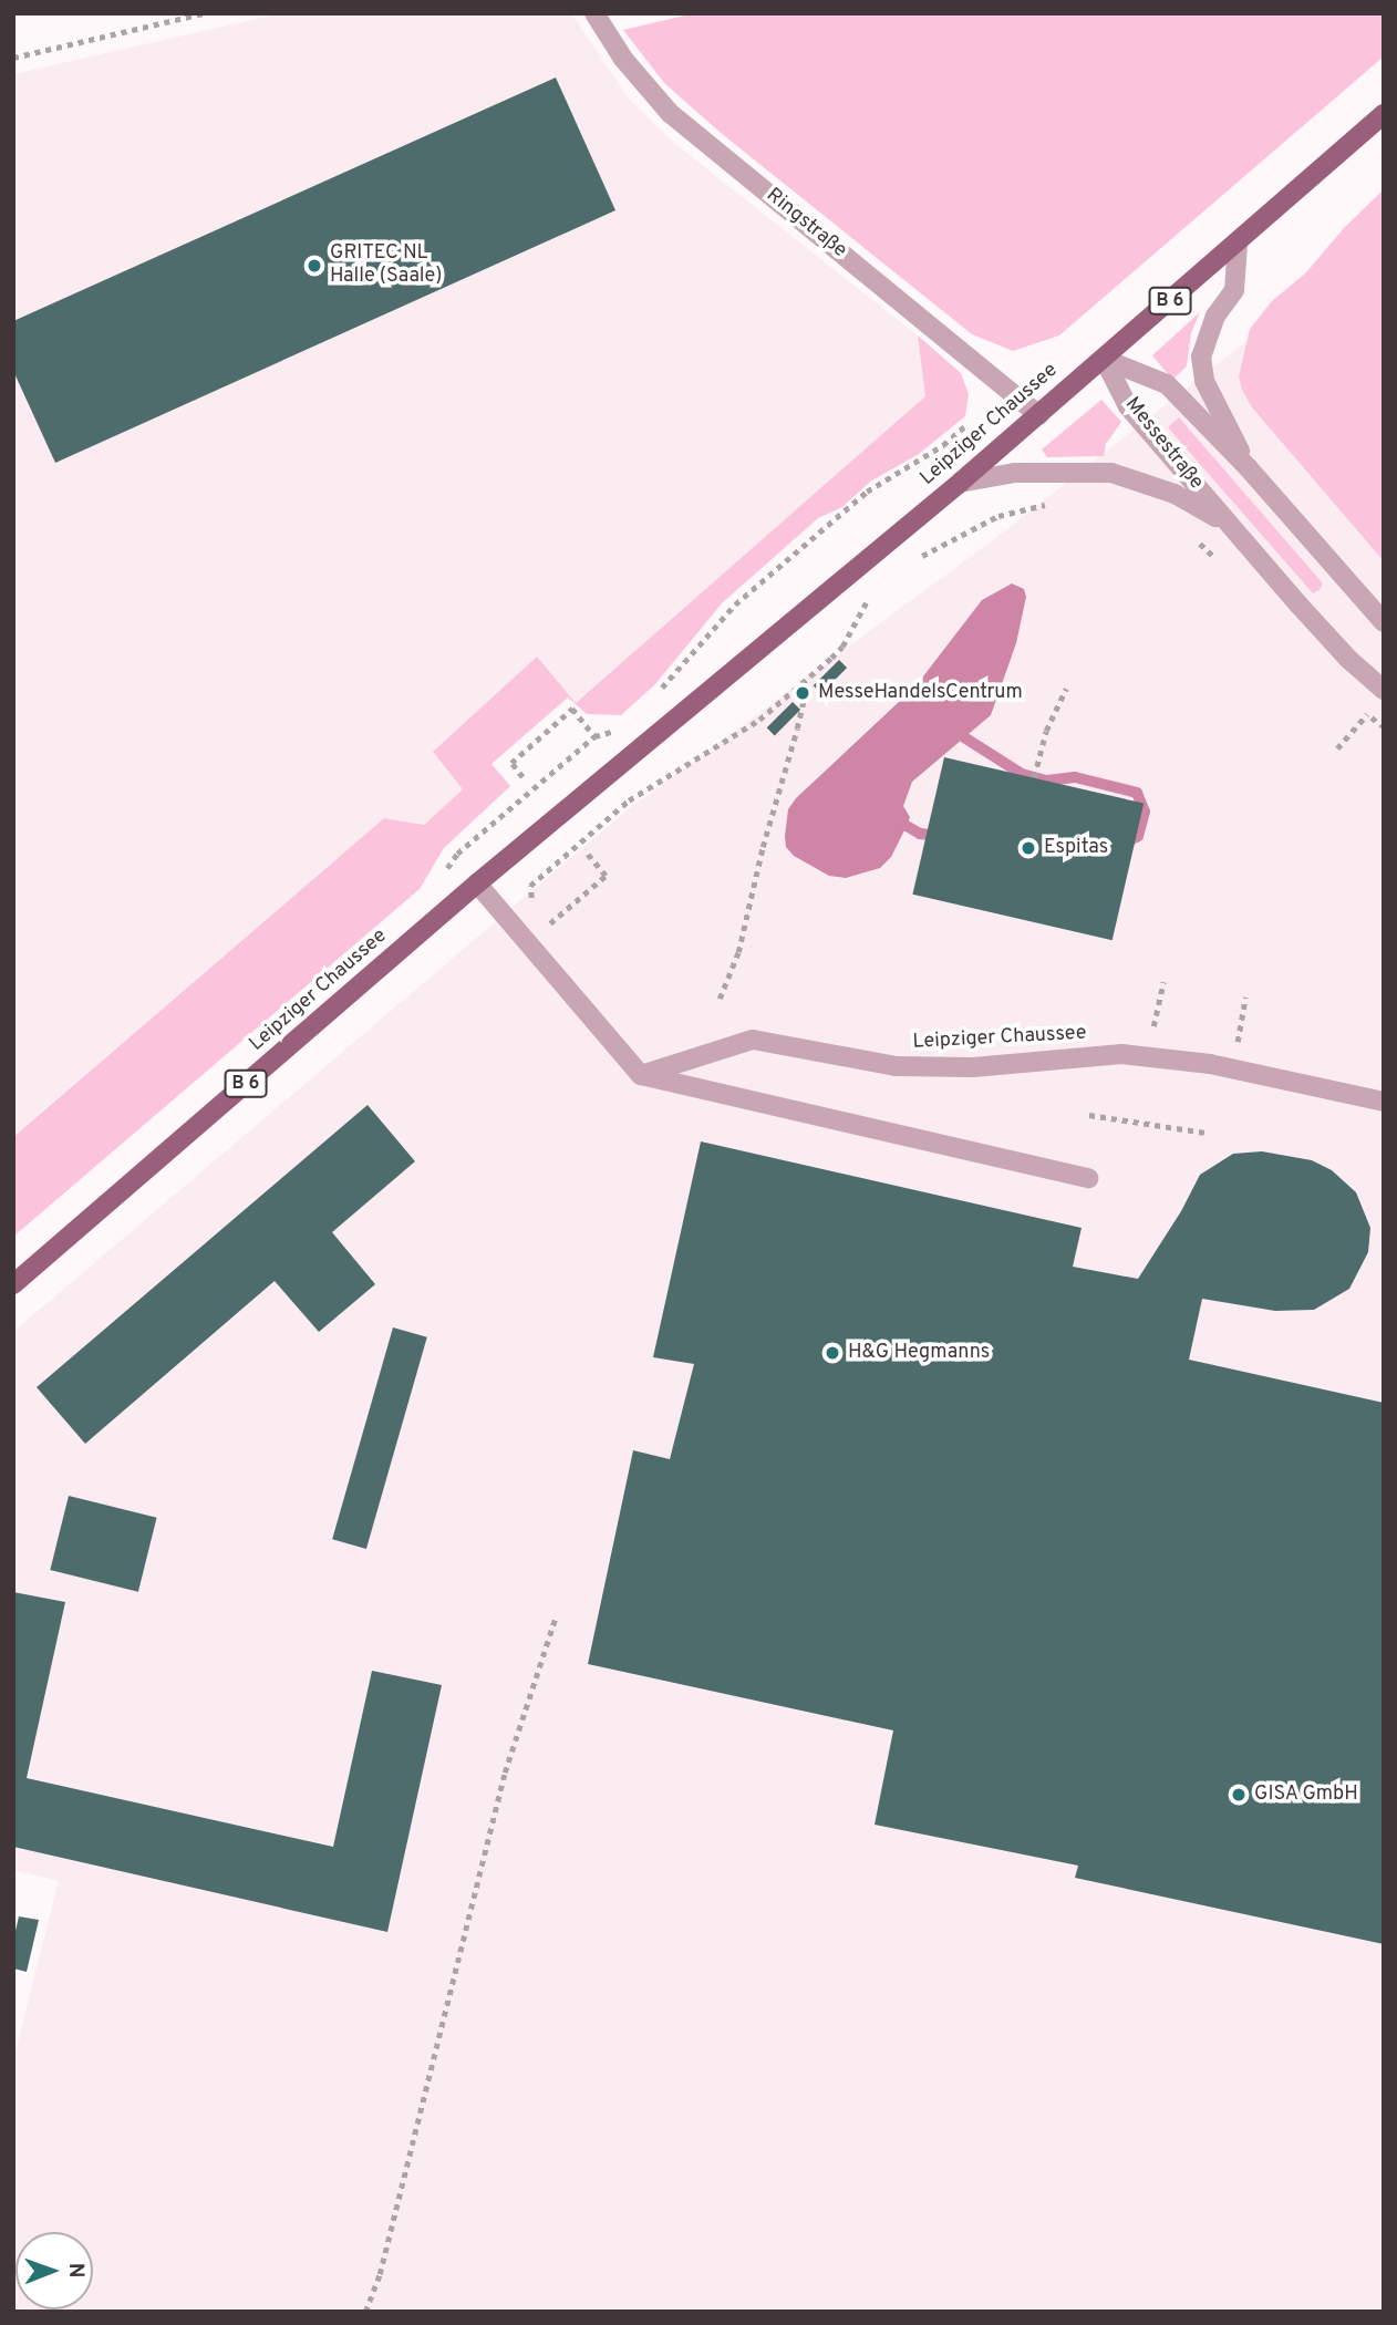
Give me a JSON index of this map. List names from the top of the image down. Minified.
{"streets":{"main road":["B 6","Leipziger Chaussee"],"street":["Ringstraße","Messestraße"]},"crossings":[["Ringstraße","Leipziger Chaussee"],["B 6","Leipziger Chaussee"],["B 6","Messestraße"],["Leipziger Chaussee","Messestraße"]],"places":["GRITEC NL Halle (Saale)","MesseHandelsCentrum","Espitas","H&G Hegmanns","GISA GmbH"],"north":"right"}
